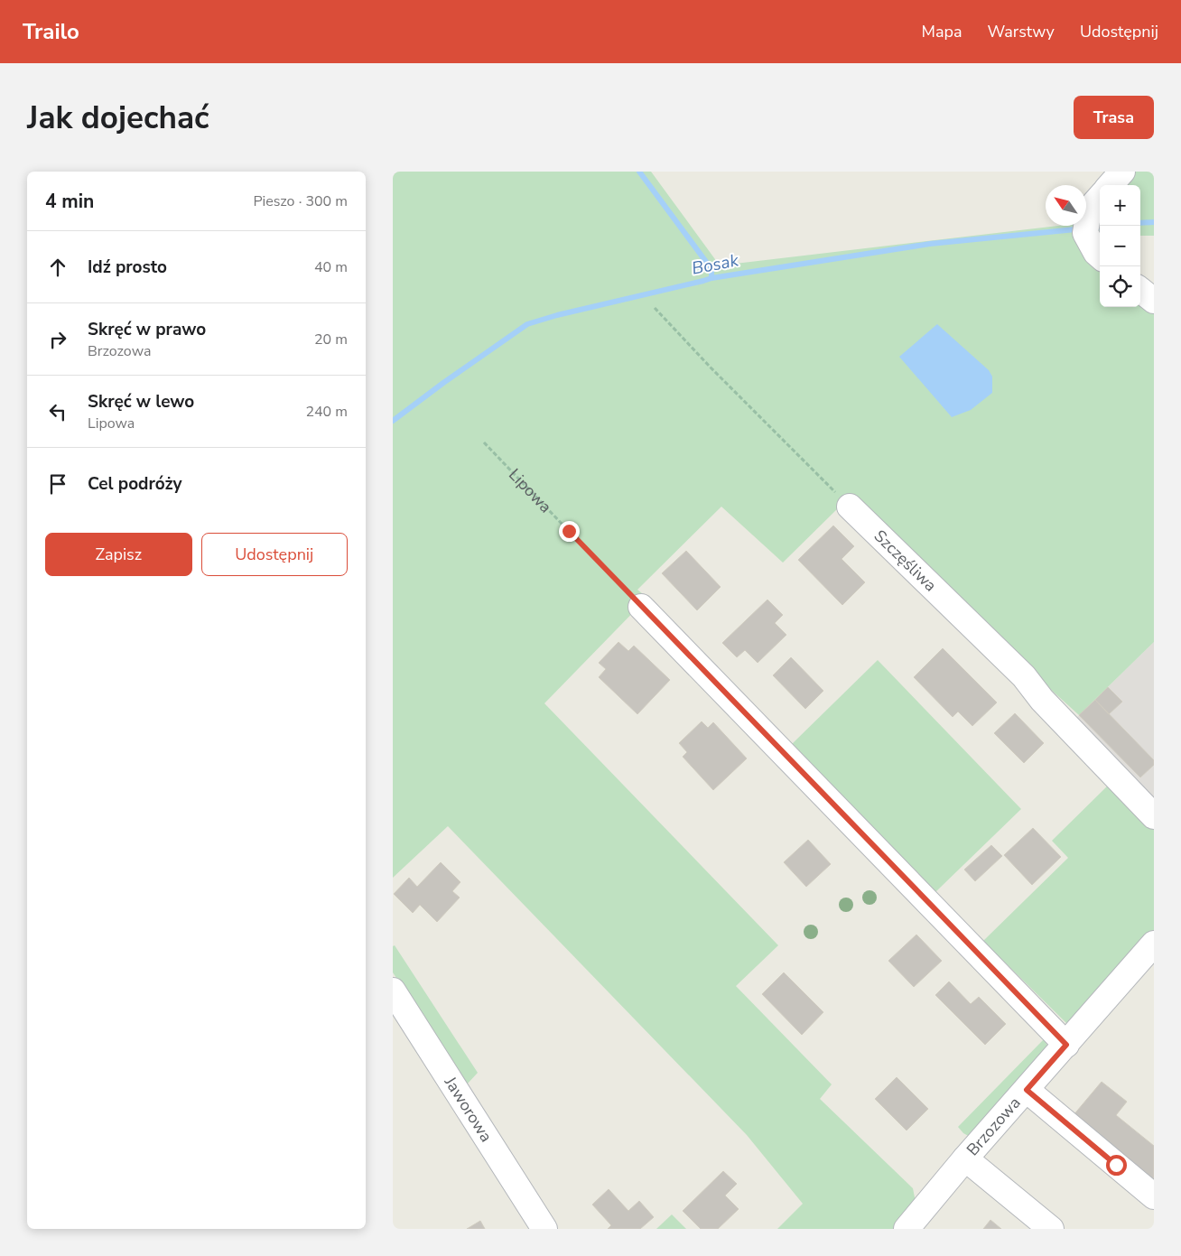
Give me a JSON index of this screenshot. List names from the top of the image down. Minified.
{"streets":{"street":["Szczęśliwa","Jaworowa","Brzozowa"],"path":["Lipowa"]},"water":["Bosak"],"north":"top left","page":{"header":"Trailo","nav":["Mapa","Warstwy","Udostępnij"],"buttons":["Trasa",["Zapisz","Udostępnij"]],"title":"Jak dojechać","heading":["4 min","Pieszo · 300 m"],"map_buttons":["+","−"],"list":[["Idź prosto","40 m"],["Skręć w prawo","Brzozowa","20 m"],["Skręć w lewo","Lipowa","240 m"],"Cel podróży"]}}
